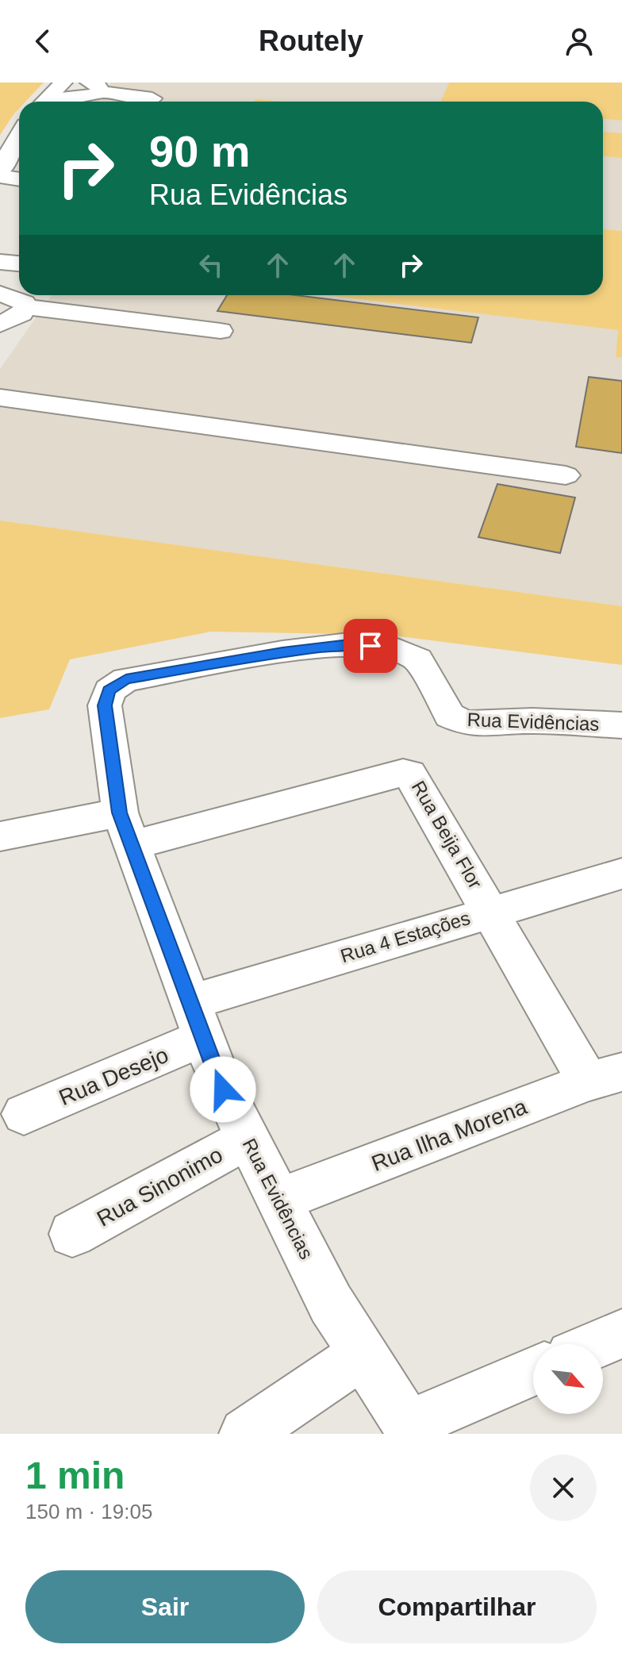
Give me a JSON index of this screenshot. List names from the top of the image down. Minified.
{"streets":{"main road":["Rua Evidências","Rua Beija Flor","Rua 4 Estações","Rua Desejo","Rua Ilha Morena","Rua Sinonimo"]},"crossings":[["Rua Evidências","Rua Beija Flor"],["Rua Evidências","Rua 4 Estações"],["Rua Evidências","Rua Desejo"],["Rua Evidências","Rua Ilha Morena"],["Rua Evidências","Rua Sinonimo"],["Rua Beija Flor","Rua 4 Estações"],["Rua Beija Flor","Rua Ilha Morena"],["Rua 4 Estações","Rua Desejo"]],"north":"bottom right","page":{"header":"Routely","turn":["90 m","Rua Evidências"],"heading":["1 min","150 m · 19:05"],"buttons":["Sair","Compartilhar"]}}
